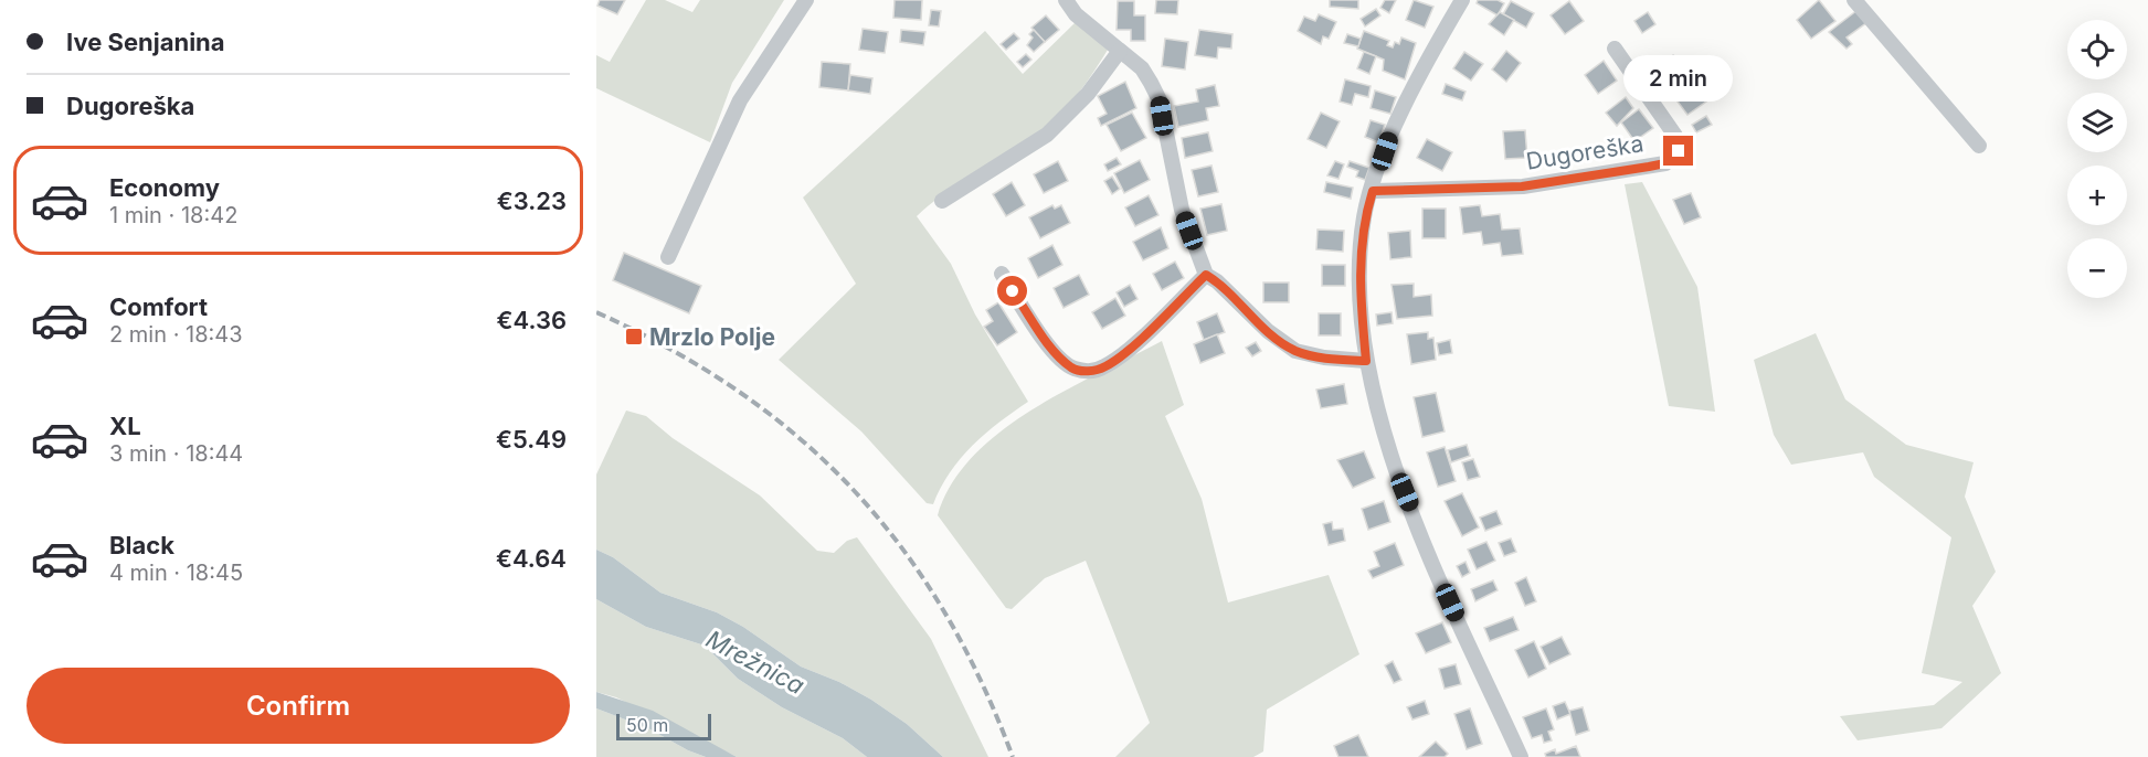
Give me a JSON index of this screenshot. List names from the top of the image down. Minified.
{"streets":{"street":["Dugoreška"]},"water":["Mrežnica"],"places":{"transit":["Mrzlo Polje"]},"scale_bar":"50 m","page":{"banner":["Ive Senjanina","Dugoreška"],"map_buttons":["+","−"],"bubble":"2 min","list":[{"name":"Economy","note":"1 min · 18:42","value":"€3.23"},{"name":"Comfort","note":"2 min · 18:43","value":"€4.36"},{"name":"XL","note":"3 min · 18:44","value":"€5.49"},{"name":"Black","note":"4 min · 18:45","value":"€4.64"}],"buttons":"Confirm","scale":"50 m"}}
